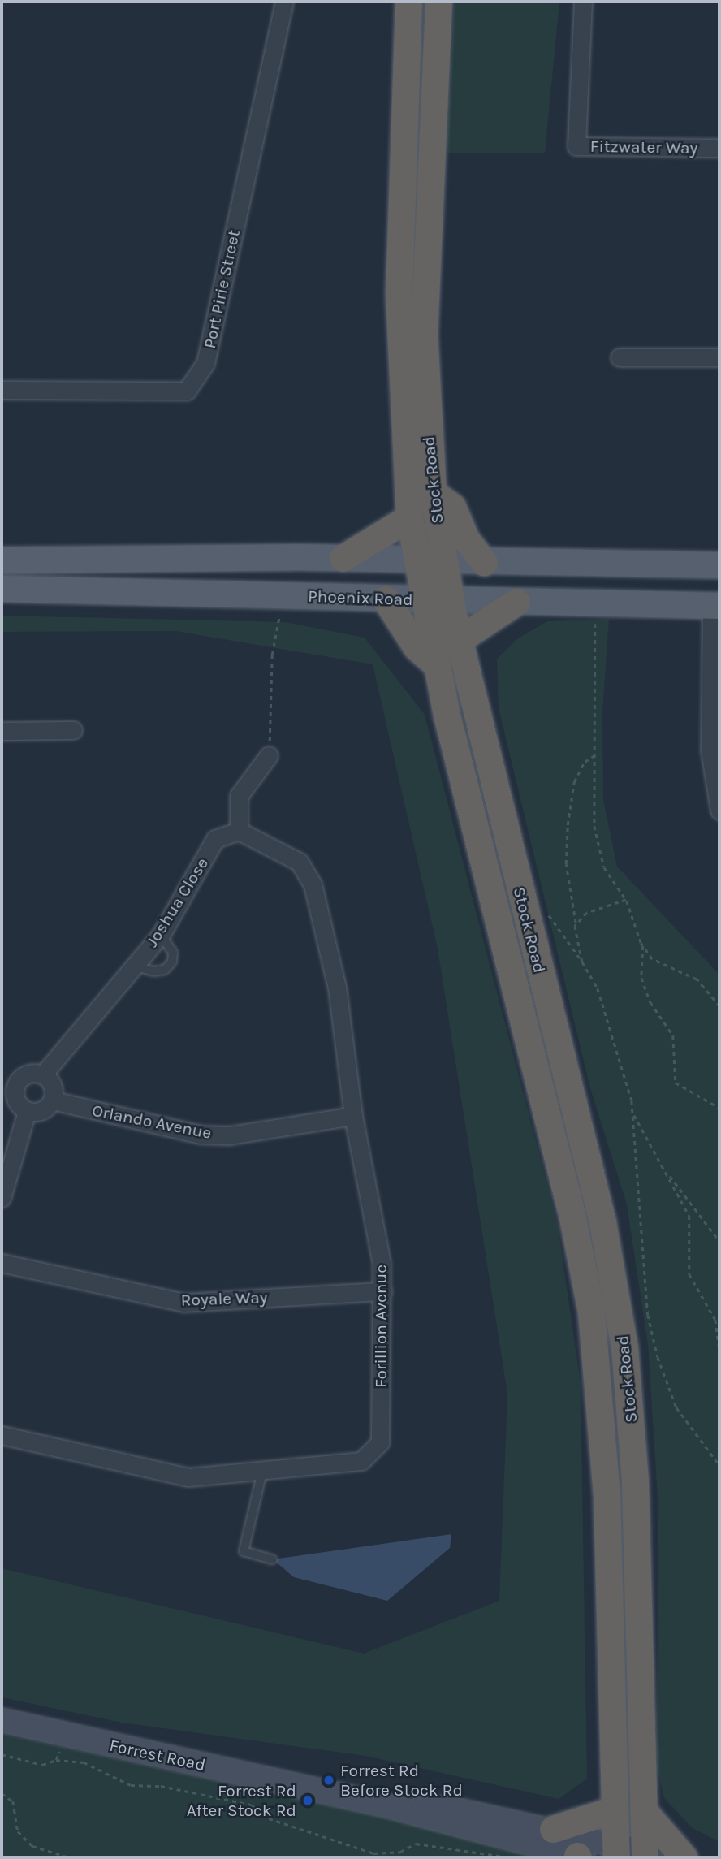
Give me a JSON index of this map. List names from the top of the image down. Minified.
{"streets":{"highway":["Stock Road"],"main road":["Phoenix Road","Forrest Road"],"street":["Fitzwater Way","Port Pirie Street","Joshua Close","Orlando Avenue","Royale Way","Forillion Avenue"]},"crossings":[["Stock Road","Phoenix Road"],["Stock Road","Forrest Road"],["Joshua Close","Orlando Avenue"],["Joshua Close","Forillion Avenue"],["Orlando Avenue","Forillion Avenue"],["Royale Way","Forillion Avenue"]],"places":["Forrest Rd Before Stock Rd","Forrest Rd After Stock Rd"]}
